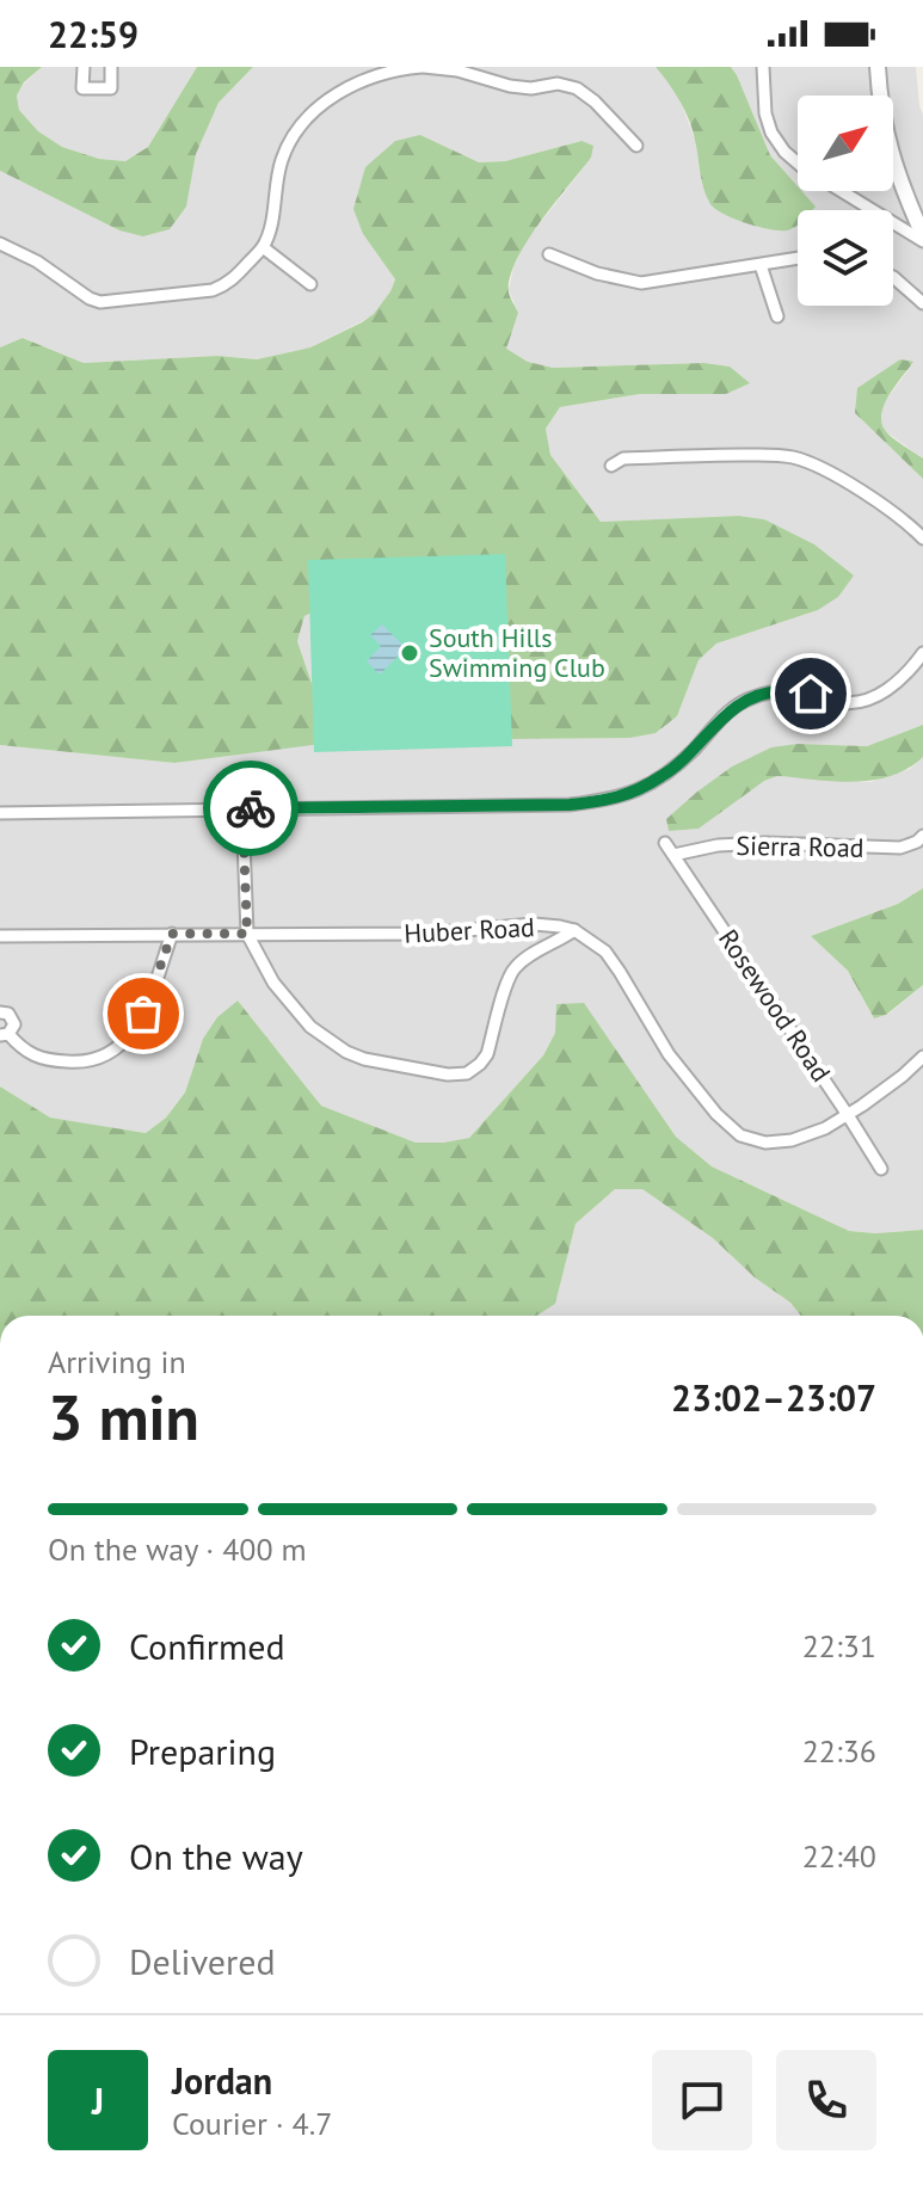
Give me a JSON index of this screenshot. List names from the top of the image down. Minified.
{"streets":{"street":["Sierra Road","Huber Road","Rosewood Road"]},"crossings":[["Sierra Road","Rosewood Road"]],"places":["South Hills Swimming Club"],"north":"top right","page":{"status":"22:59","heading":["3 min","Arriving in","23:02–23:07"],"panel":["Jordan","Courier · 4.7"],"bar":"On the way · 400 m","list":[["Confirmed","22:31"],["Preparing","22:36"],["On the way","22:40"],"Delivered"],"round":"J"}}
